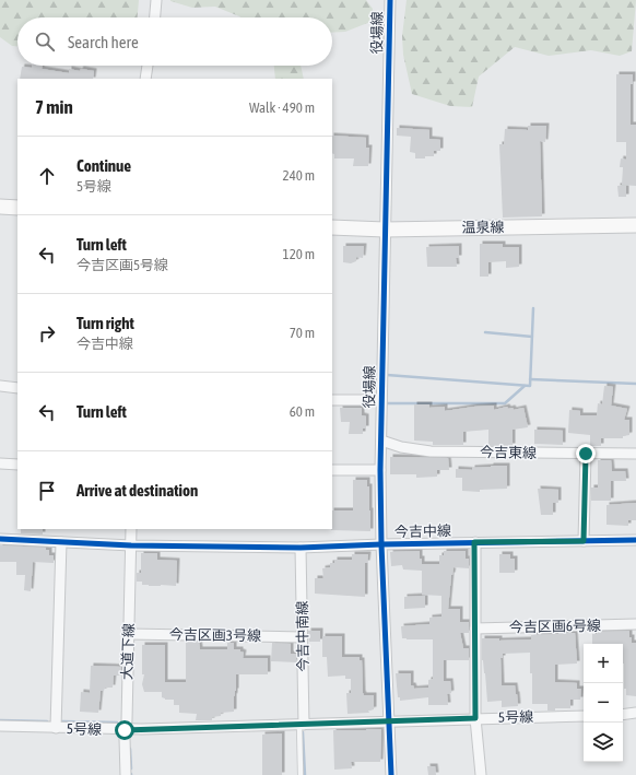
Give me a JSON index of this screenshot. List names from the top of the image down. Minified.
{"streets":{"street":["役場線","温泉線","今吉東線","今吉中線","今吉区画6号線","今吉区画3号線","今吉中南線","大道下線","5号線"]},"crossings":[["役場線","温泉線"],["役場線","今吉東線"],["役場線","今吉中線"],["役場線","5号線"],["今吉中線","今吉中南線"],["今吉中線","大道下線"],["今吉区画3号線","今吉中南線"],["今吉区画3号線","大道下線"],["今吉中南線","5号線"],["大道下線","5号線"]],"page":{"search":"Search here","heading":["7 min","Walk · 490 m"],"list":[["Continue","5号線","240 m"],["Turn left","今吉区画5号線","120 m"],["Turn right","今吉中線","70 m"],["Turn left","60 m"],"Arrive at destination"],"map_buttons":["+","−"]}}
